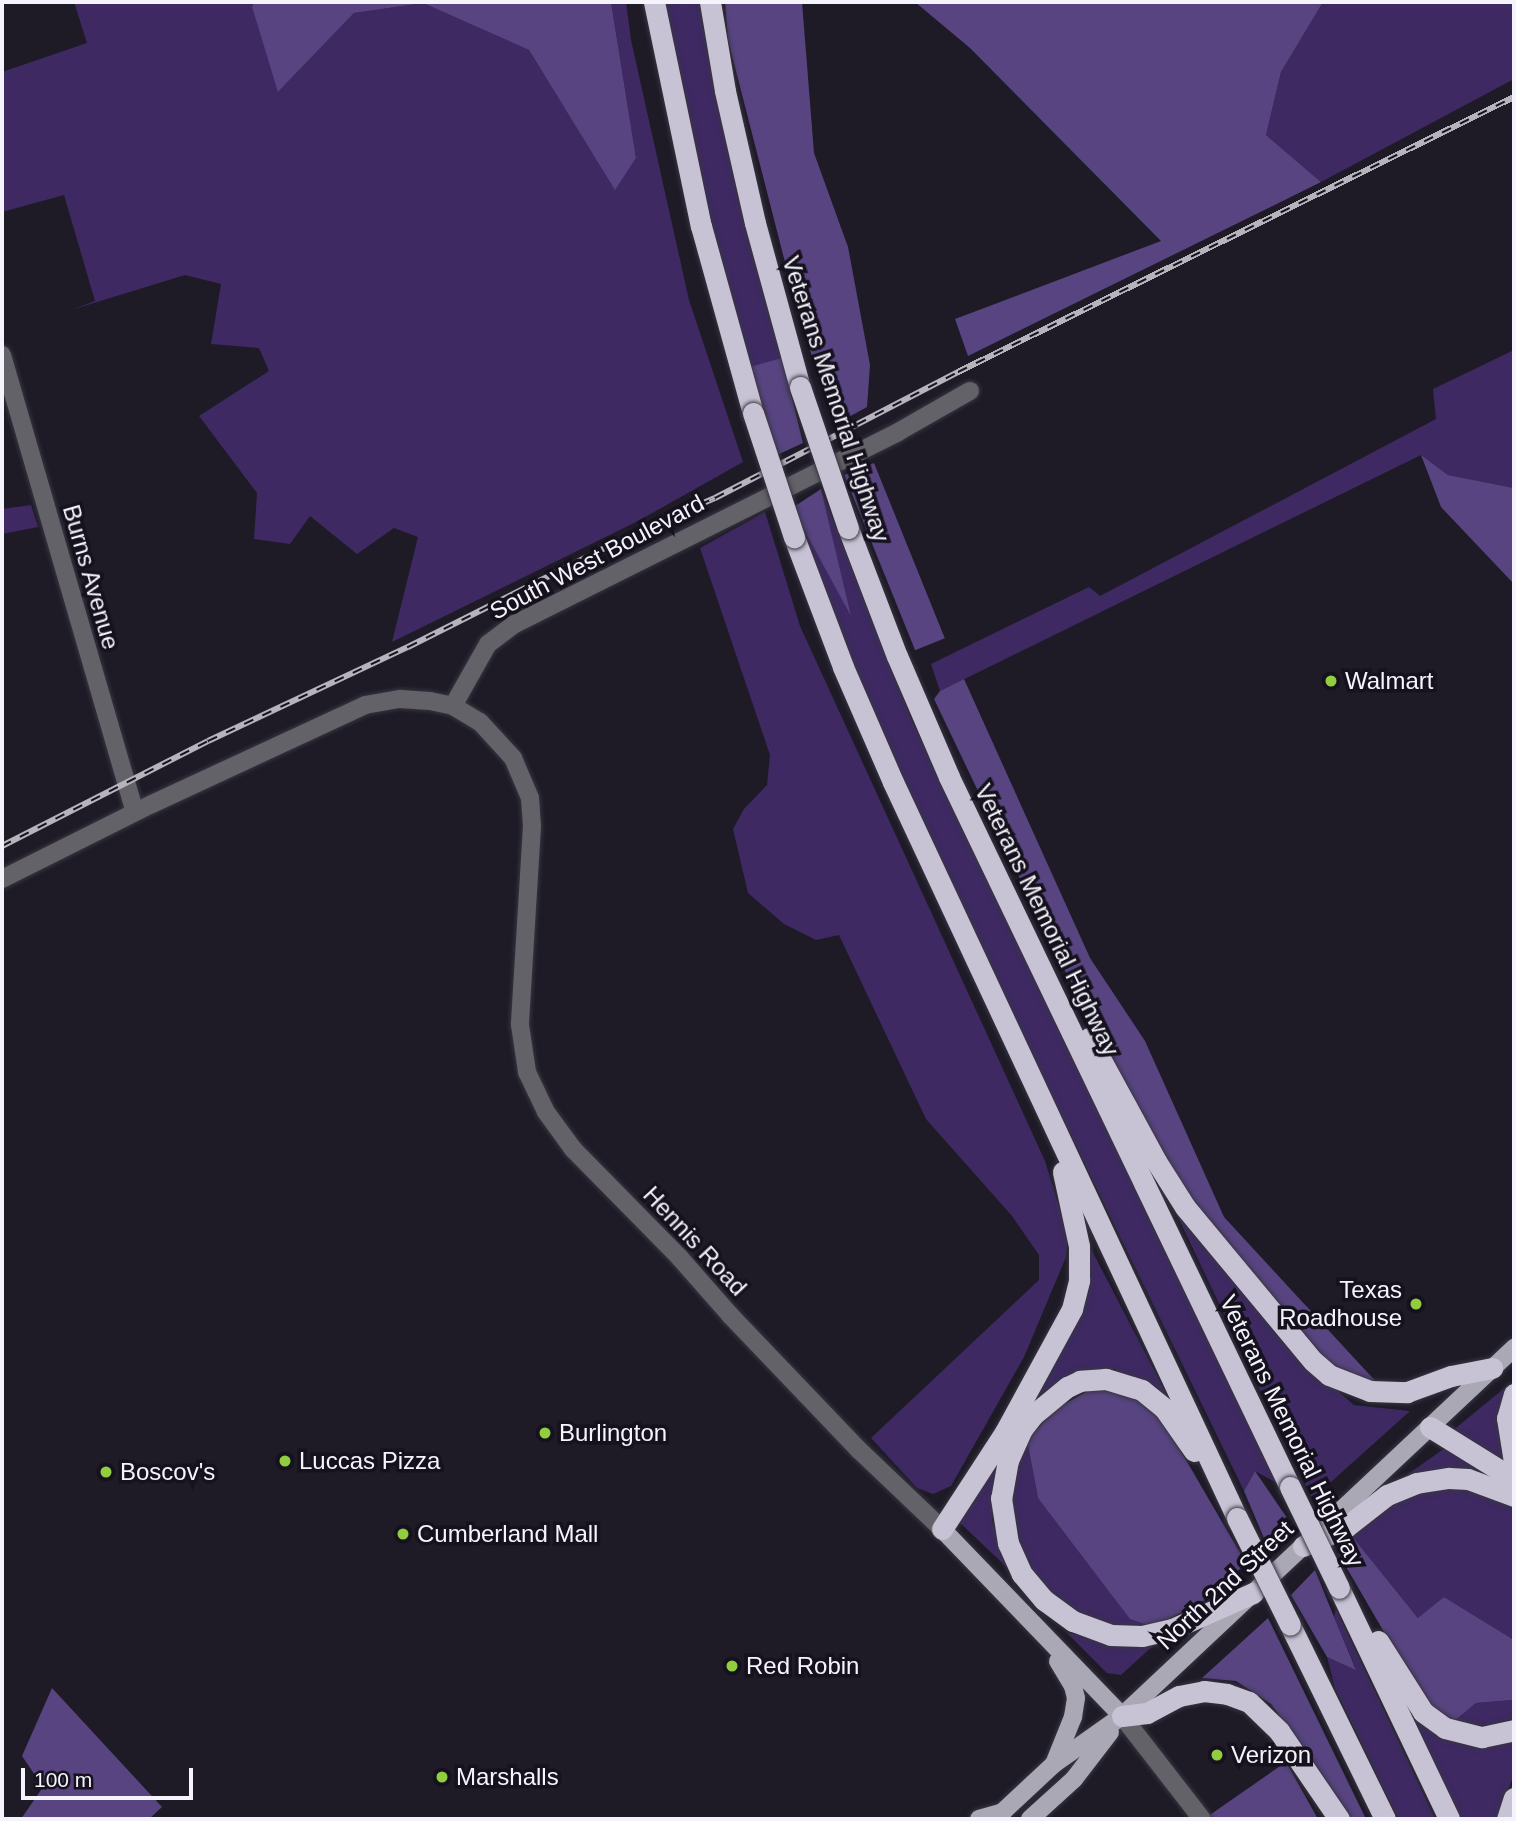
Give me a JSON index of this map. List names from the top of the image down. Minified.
{"streets":{"highway":["Veterans Memorial Highway"],"main road":["Hennis Road","North 2nd Street"],"street":["South West Boulevard","Burns Avenue"]},"crossings":[["South West Boulevard","Hennis Road"],["Hennis Road","North 2nd Street"]],"places":["Walmart","Texas Roadhouse","Burlington","Luccas Pizza","Boscov's","Cumberland Mall","Red Robin","Verizon","Marshalls"],"scale_bar":"100 m"}
